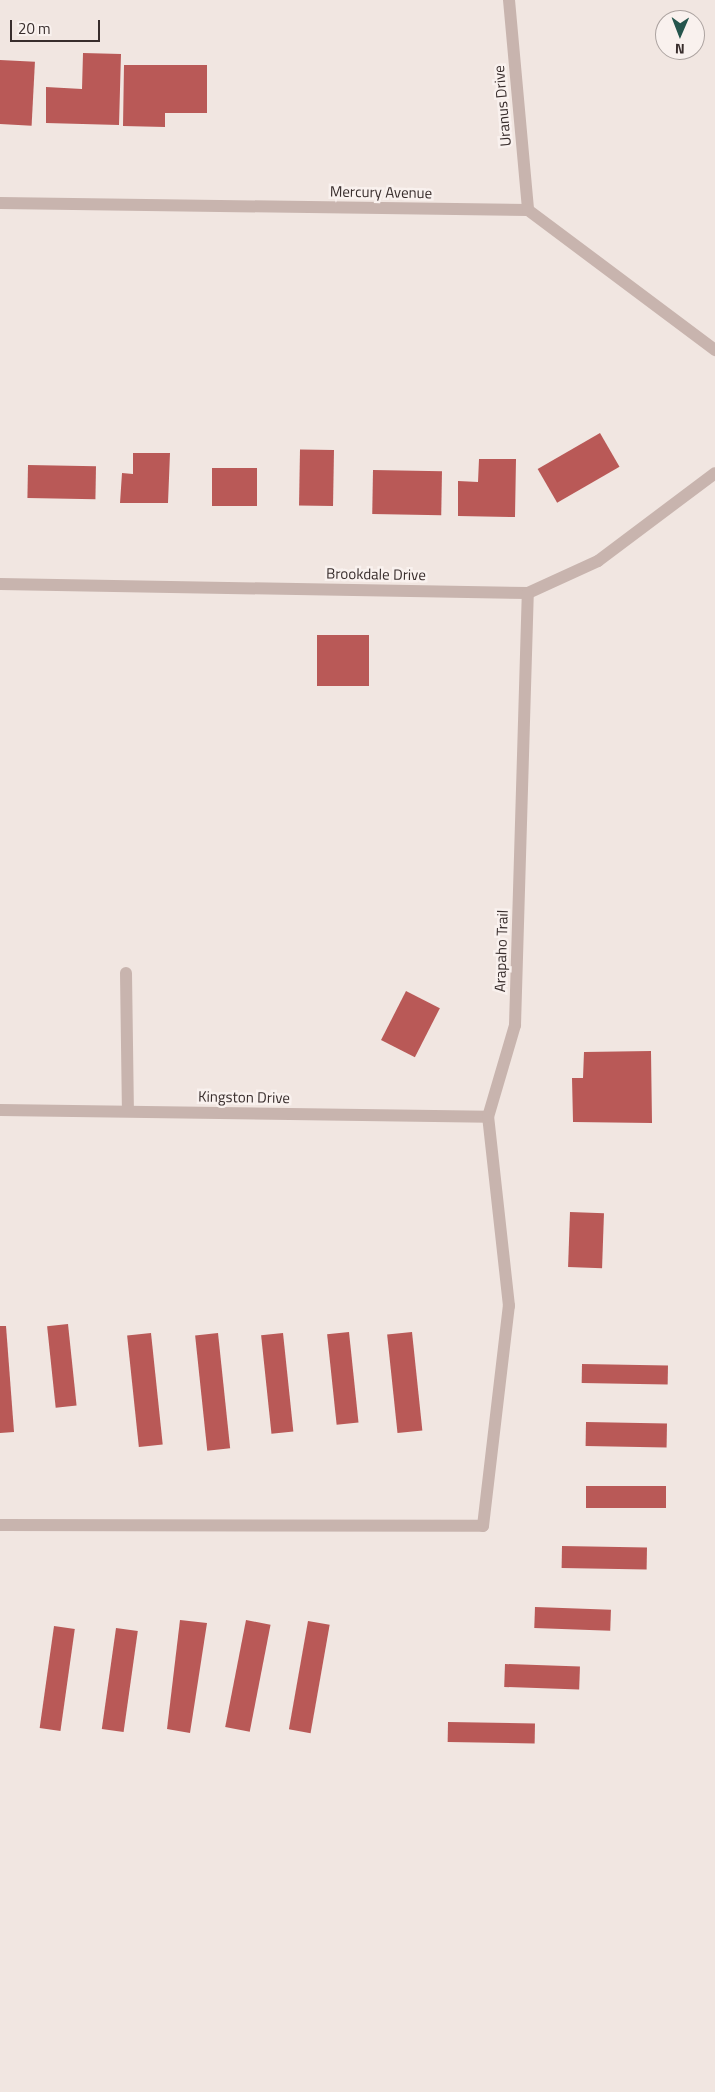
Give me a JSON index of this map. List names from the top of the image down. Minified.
{"streets":{"street":["Uranus Drive","Mercury Avenue","Brookdale Drive","Arapaho Trail","Kingston Drive"]},"crossings":[["Uranus Drive","Mercury Avenue"],["Brookdale Drive","Arapaho Trail"],["Arapaho Trail","Kingston Drive"]],"scale_bar":"20 m","north":"bottom"}
